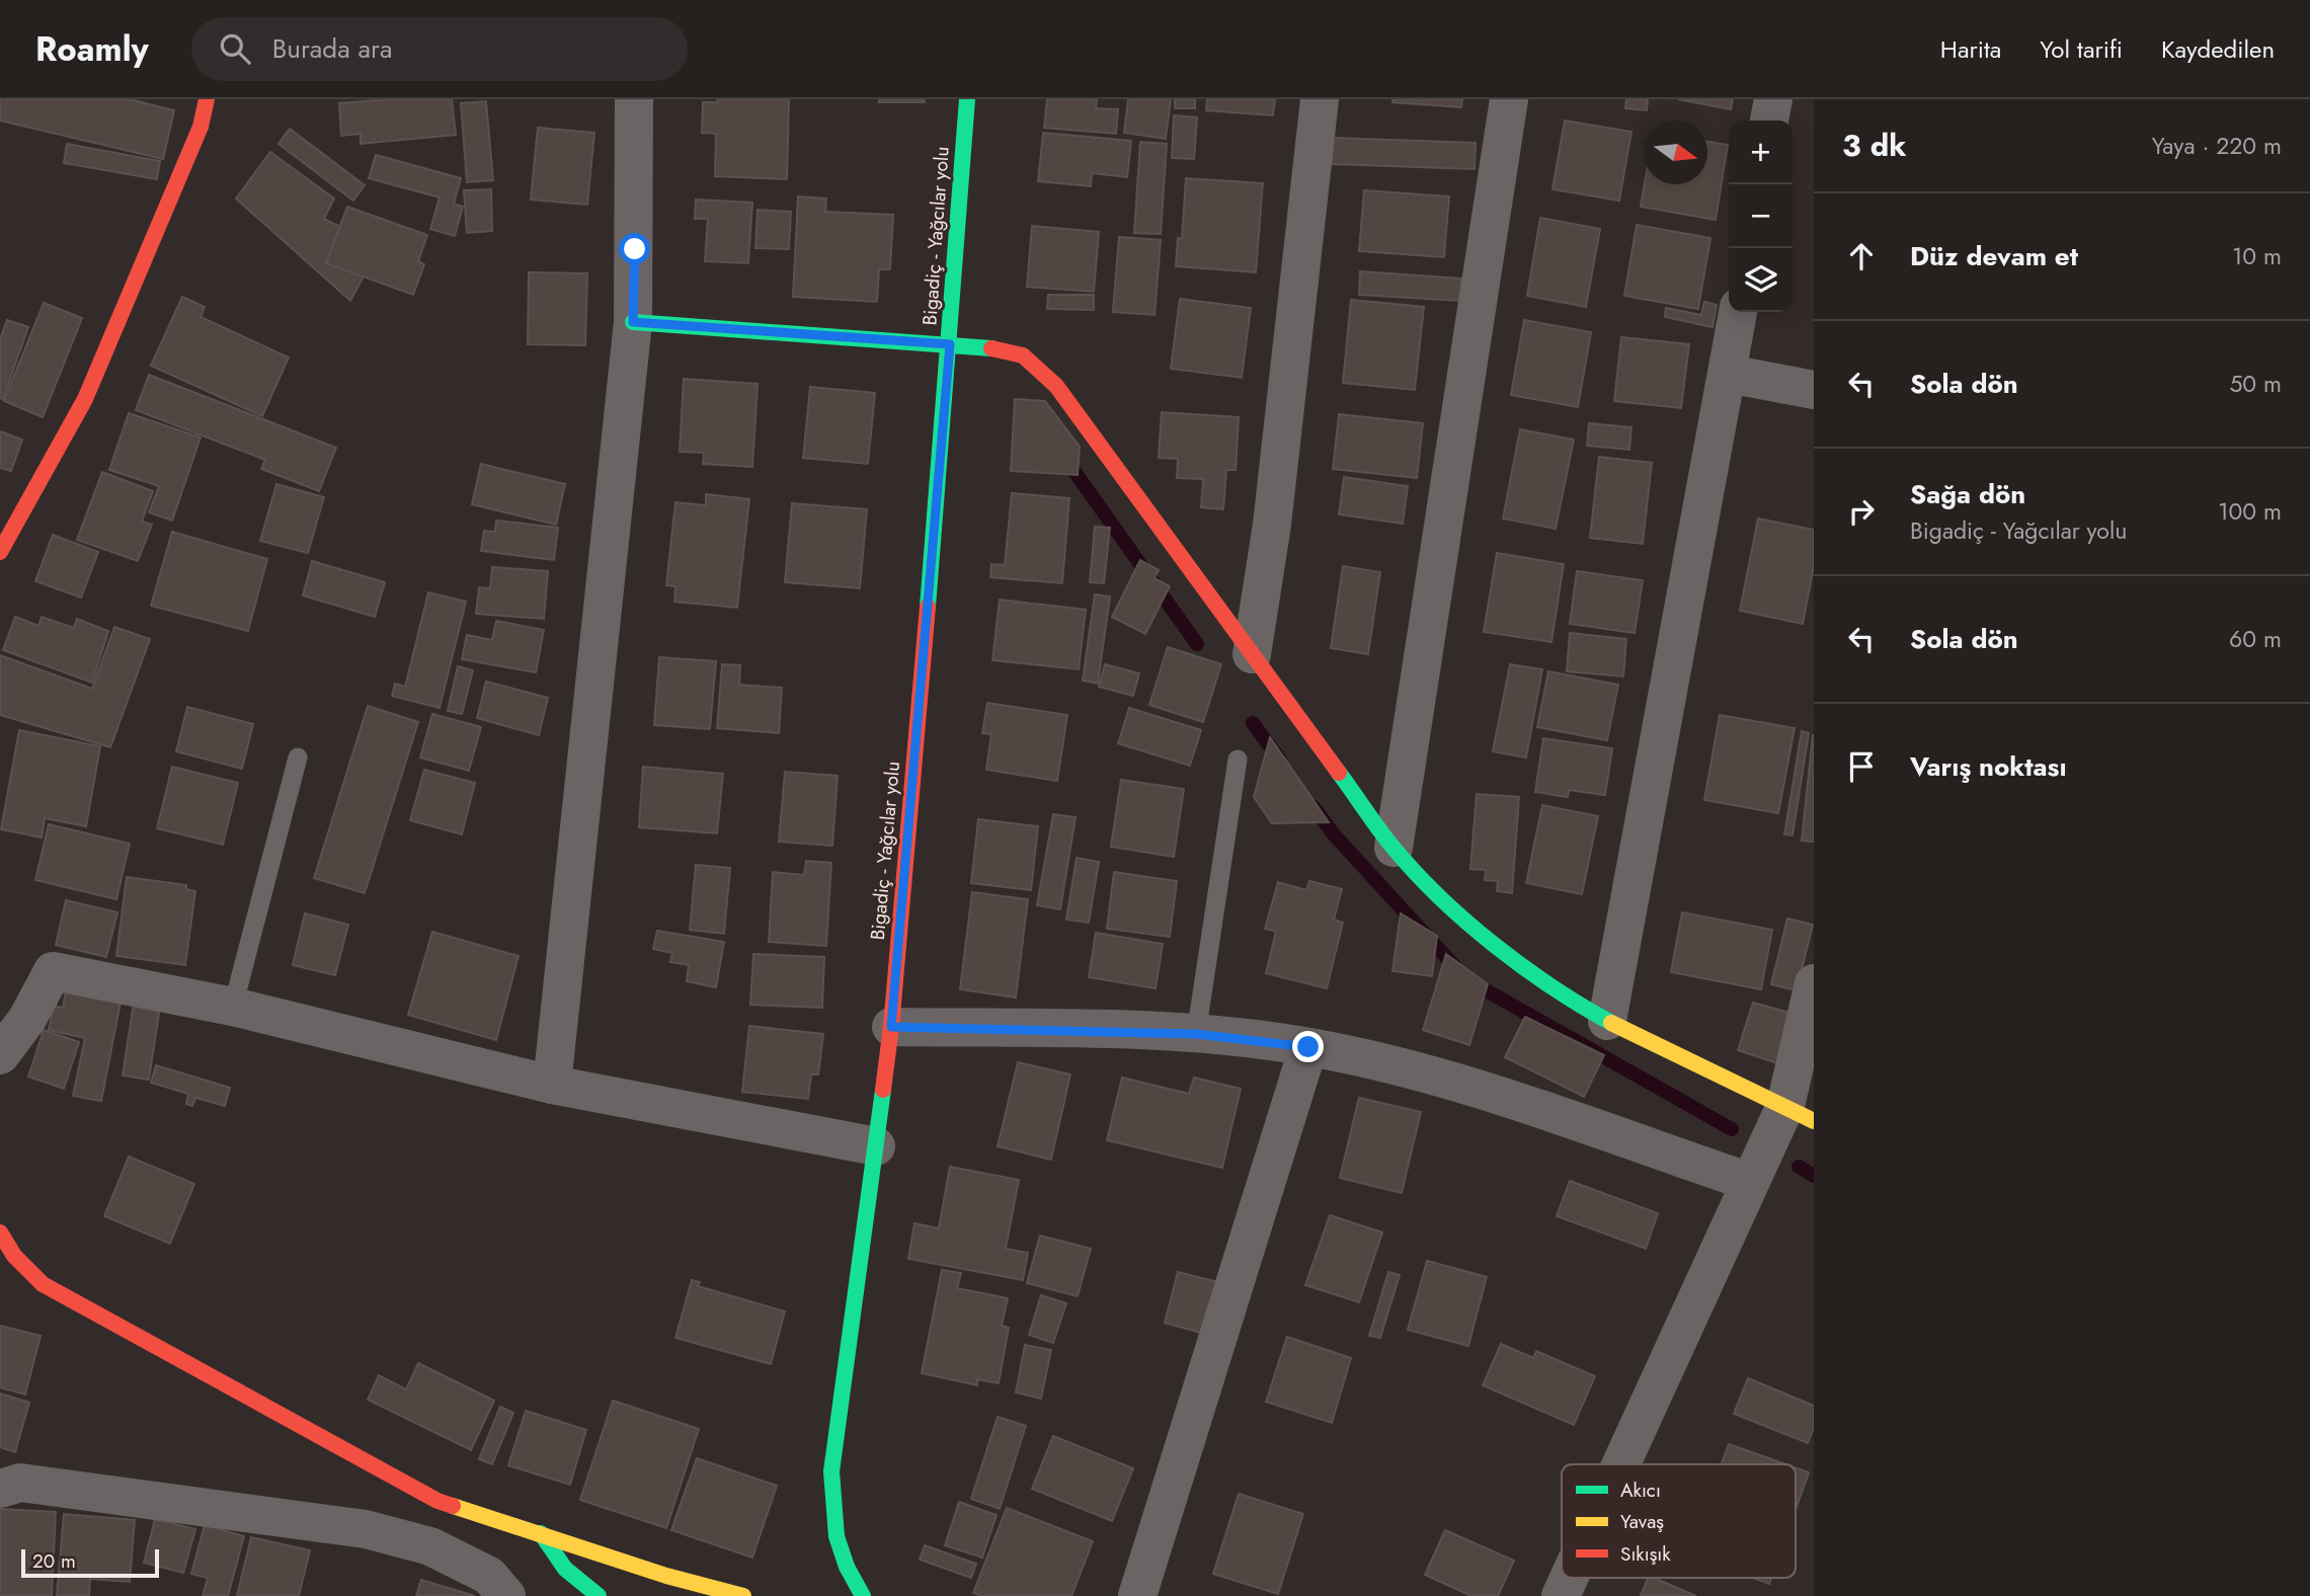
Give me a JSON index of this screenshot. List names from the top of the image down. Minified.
{"streets":{"street":["Bigadiç - Yağcılar yolu"]},"legend":["Akıcı","Yavaş","Sıkışık"],"scale_bar":"20 m","north":"right","page":{"header":"Roamly","search":"Burada ara","nav":["Harita","Yol tarifi","Kaydedilen"],"heading":["3 dk","Yaya · 220 m"],"map_buttons":["+","−"],"list":[["Düz devam et","10 m"],["Sola dön","50 m"],["Sağa dön","Bigadiç - Yağcılar yolu","100 m"],["Sola dön","60 m"],"Varış noktası"],"scale":"20 m"}}
